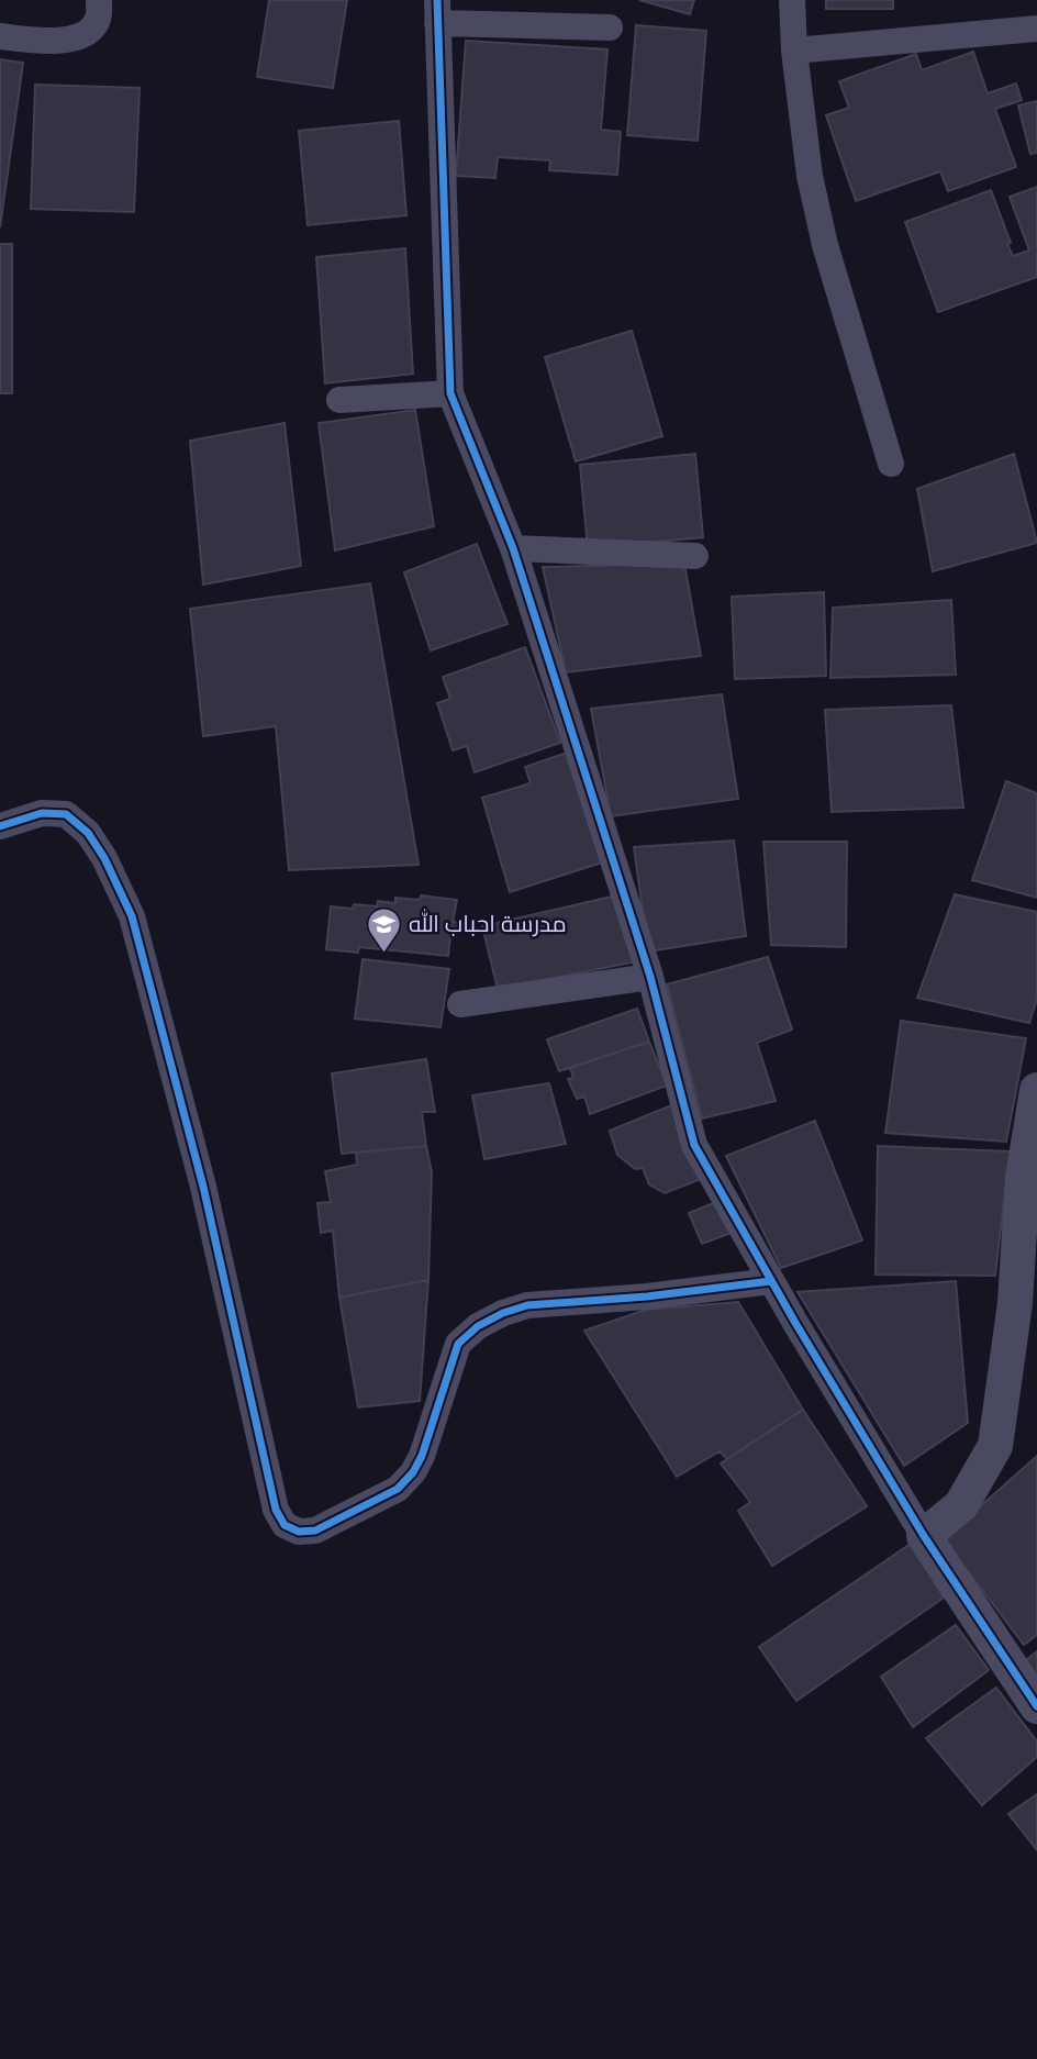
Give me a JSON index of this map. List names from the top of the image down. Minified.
{"places":{"school or university":["مدرسة احباب الله"]}}
